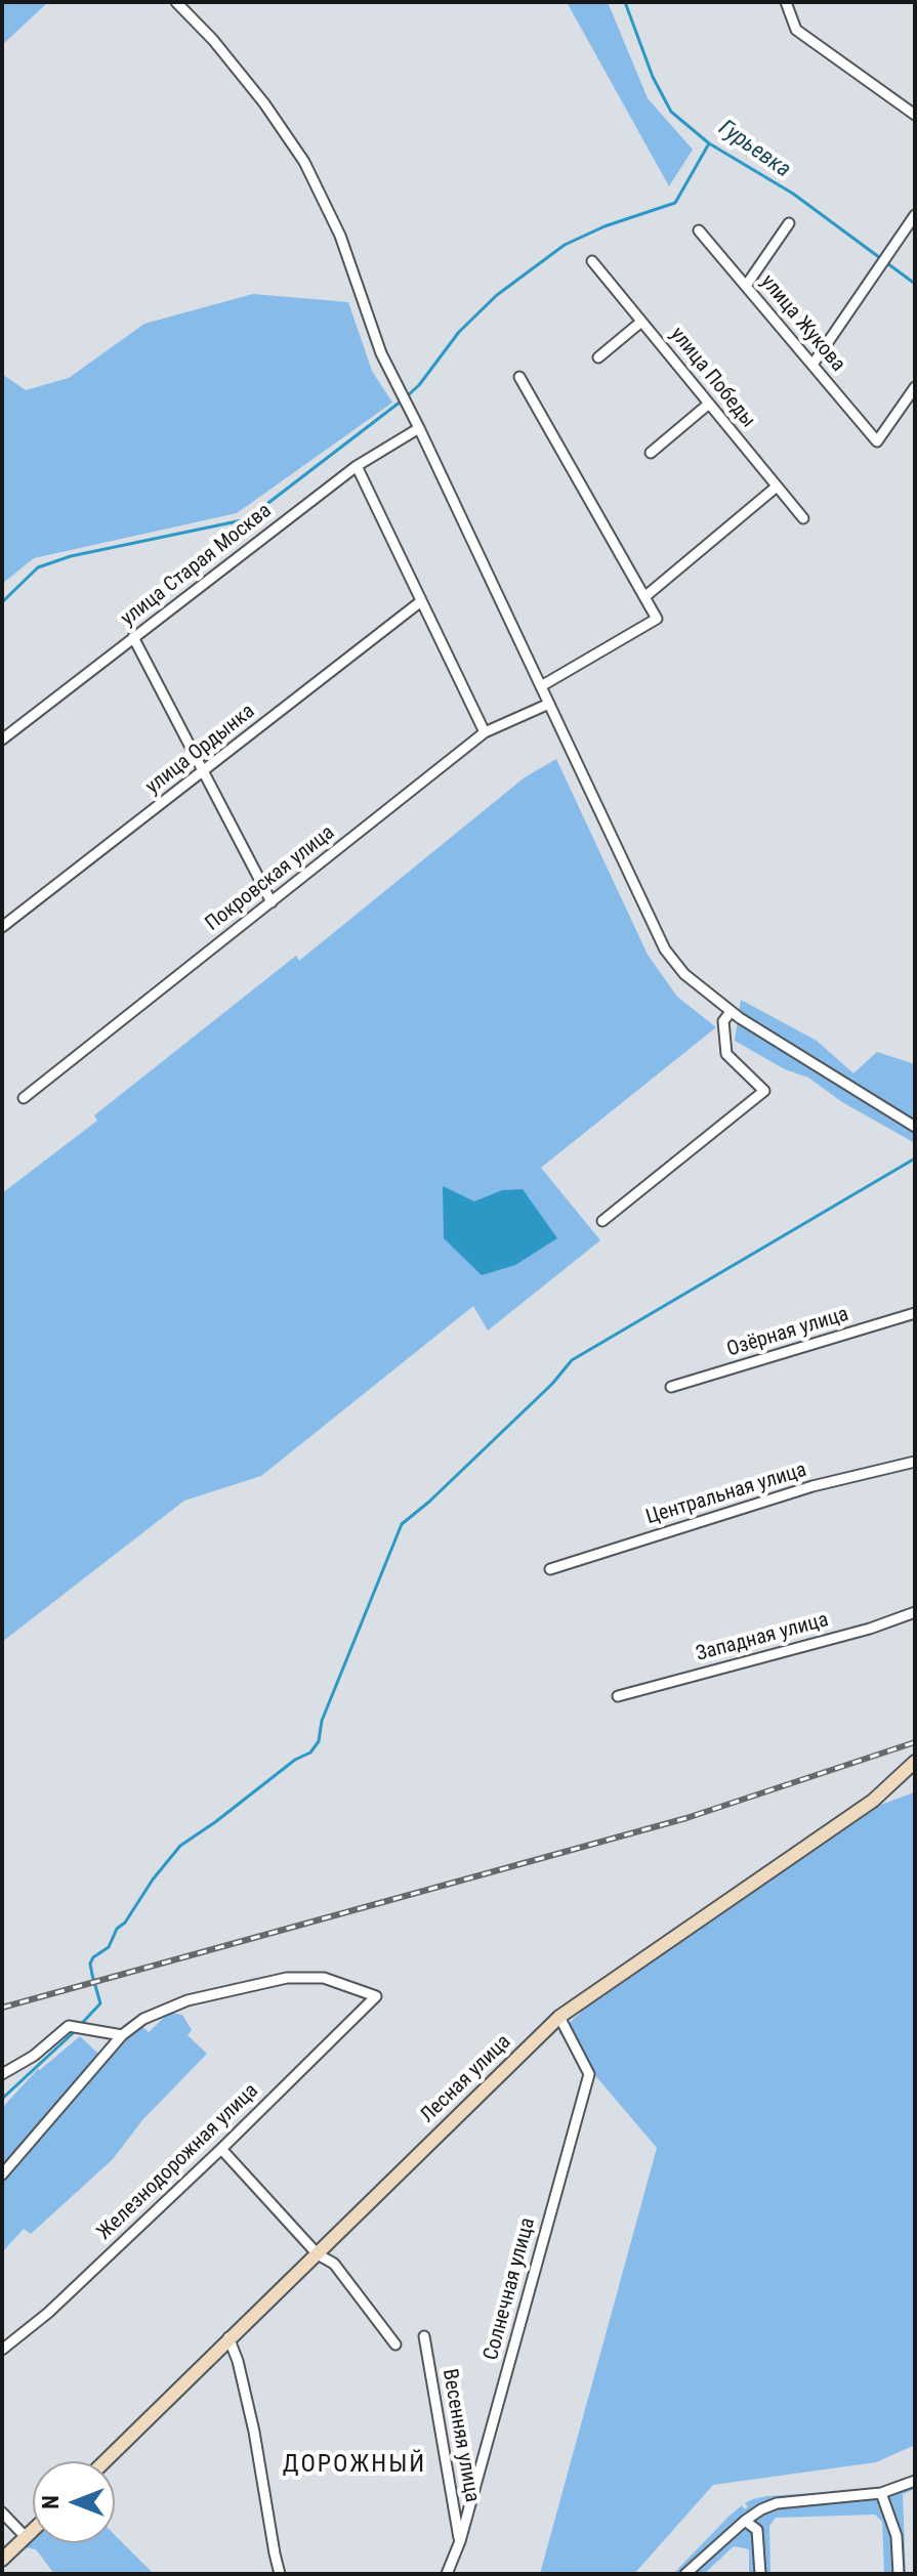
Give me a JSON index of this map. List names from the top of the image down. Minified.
{"streets":{"street":["улица Жукова","улица Победы","улица Старая Москва","улица Ордынка","Покровская улица","Озёрная улица","Центральная улица","Западная улица","Лесная улица","Железнодорожная улица","Солнечная улица","Весенняя улица"]},"crossings":[["Лесная улица","Солнечная улица"],["Солнечная улица","Весенняя улица"]],"districts":["ДОРОЖНЫЙ"],"water":["Гурьевка"],"north":"left"}
